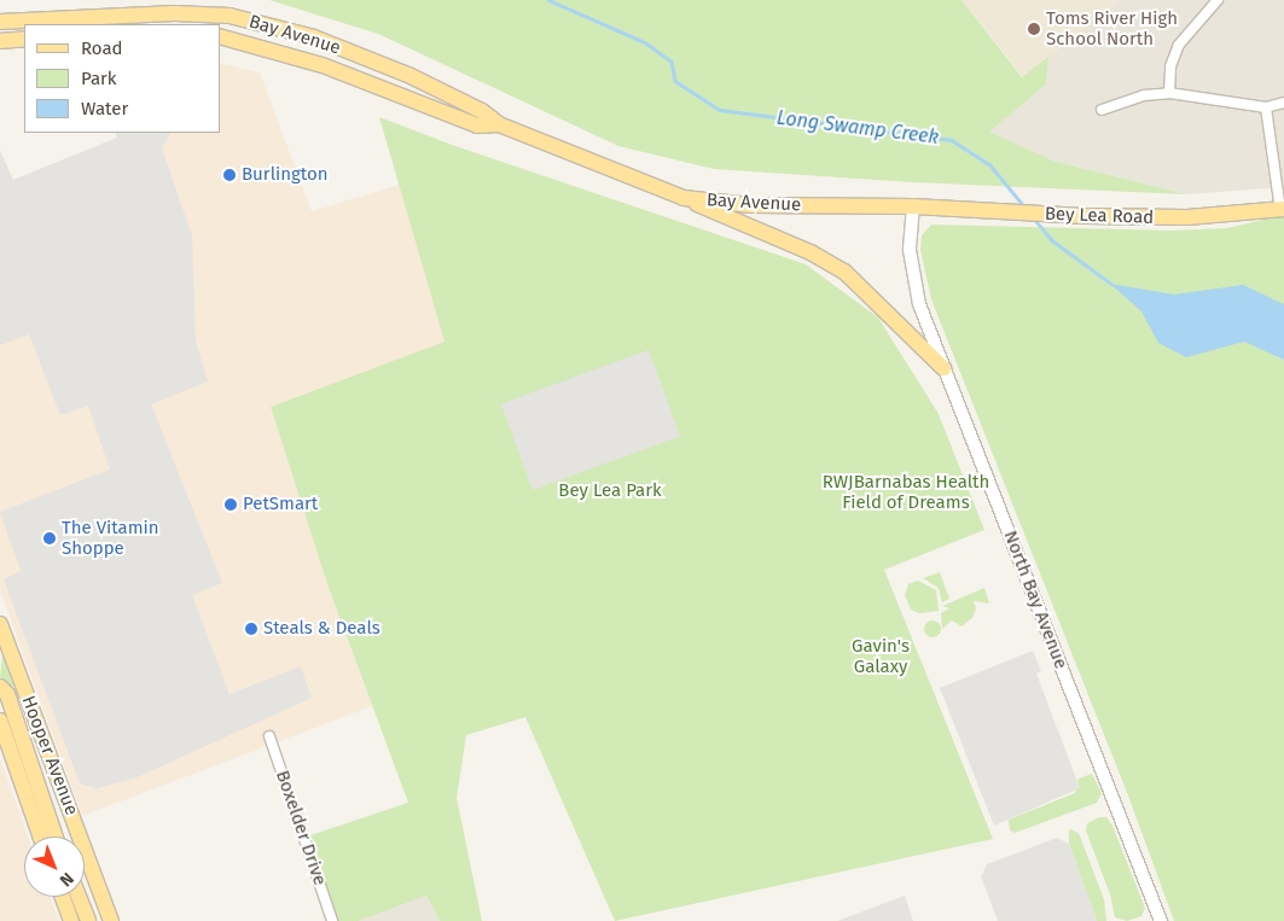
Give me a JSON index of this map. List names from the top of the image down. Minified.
{"streets":{"main road":["Bay Avenue","Bey Lea Road","Hooper Avenue"],"street":["North Bay Avenue","Boxelder Drive"]},"crossings":[["Bay Avenue","Bey Lea Road"],["Bay Avenue","North Bay Avenue"],["Bey Lea Road","North Bay Avenue"]],"water":["Long Swamp Creek"],"parks":["RWJBarnabas Health Field of Dreams","Bey Lea Park","Gavin's Galaxy"],"places":["Toms River High School North","Burlington","PetSmart","The Vitamin Shoppe","Steals & Deals"],"legend":["Road","Park","Water"],"north":"bottom right"}
